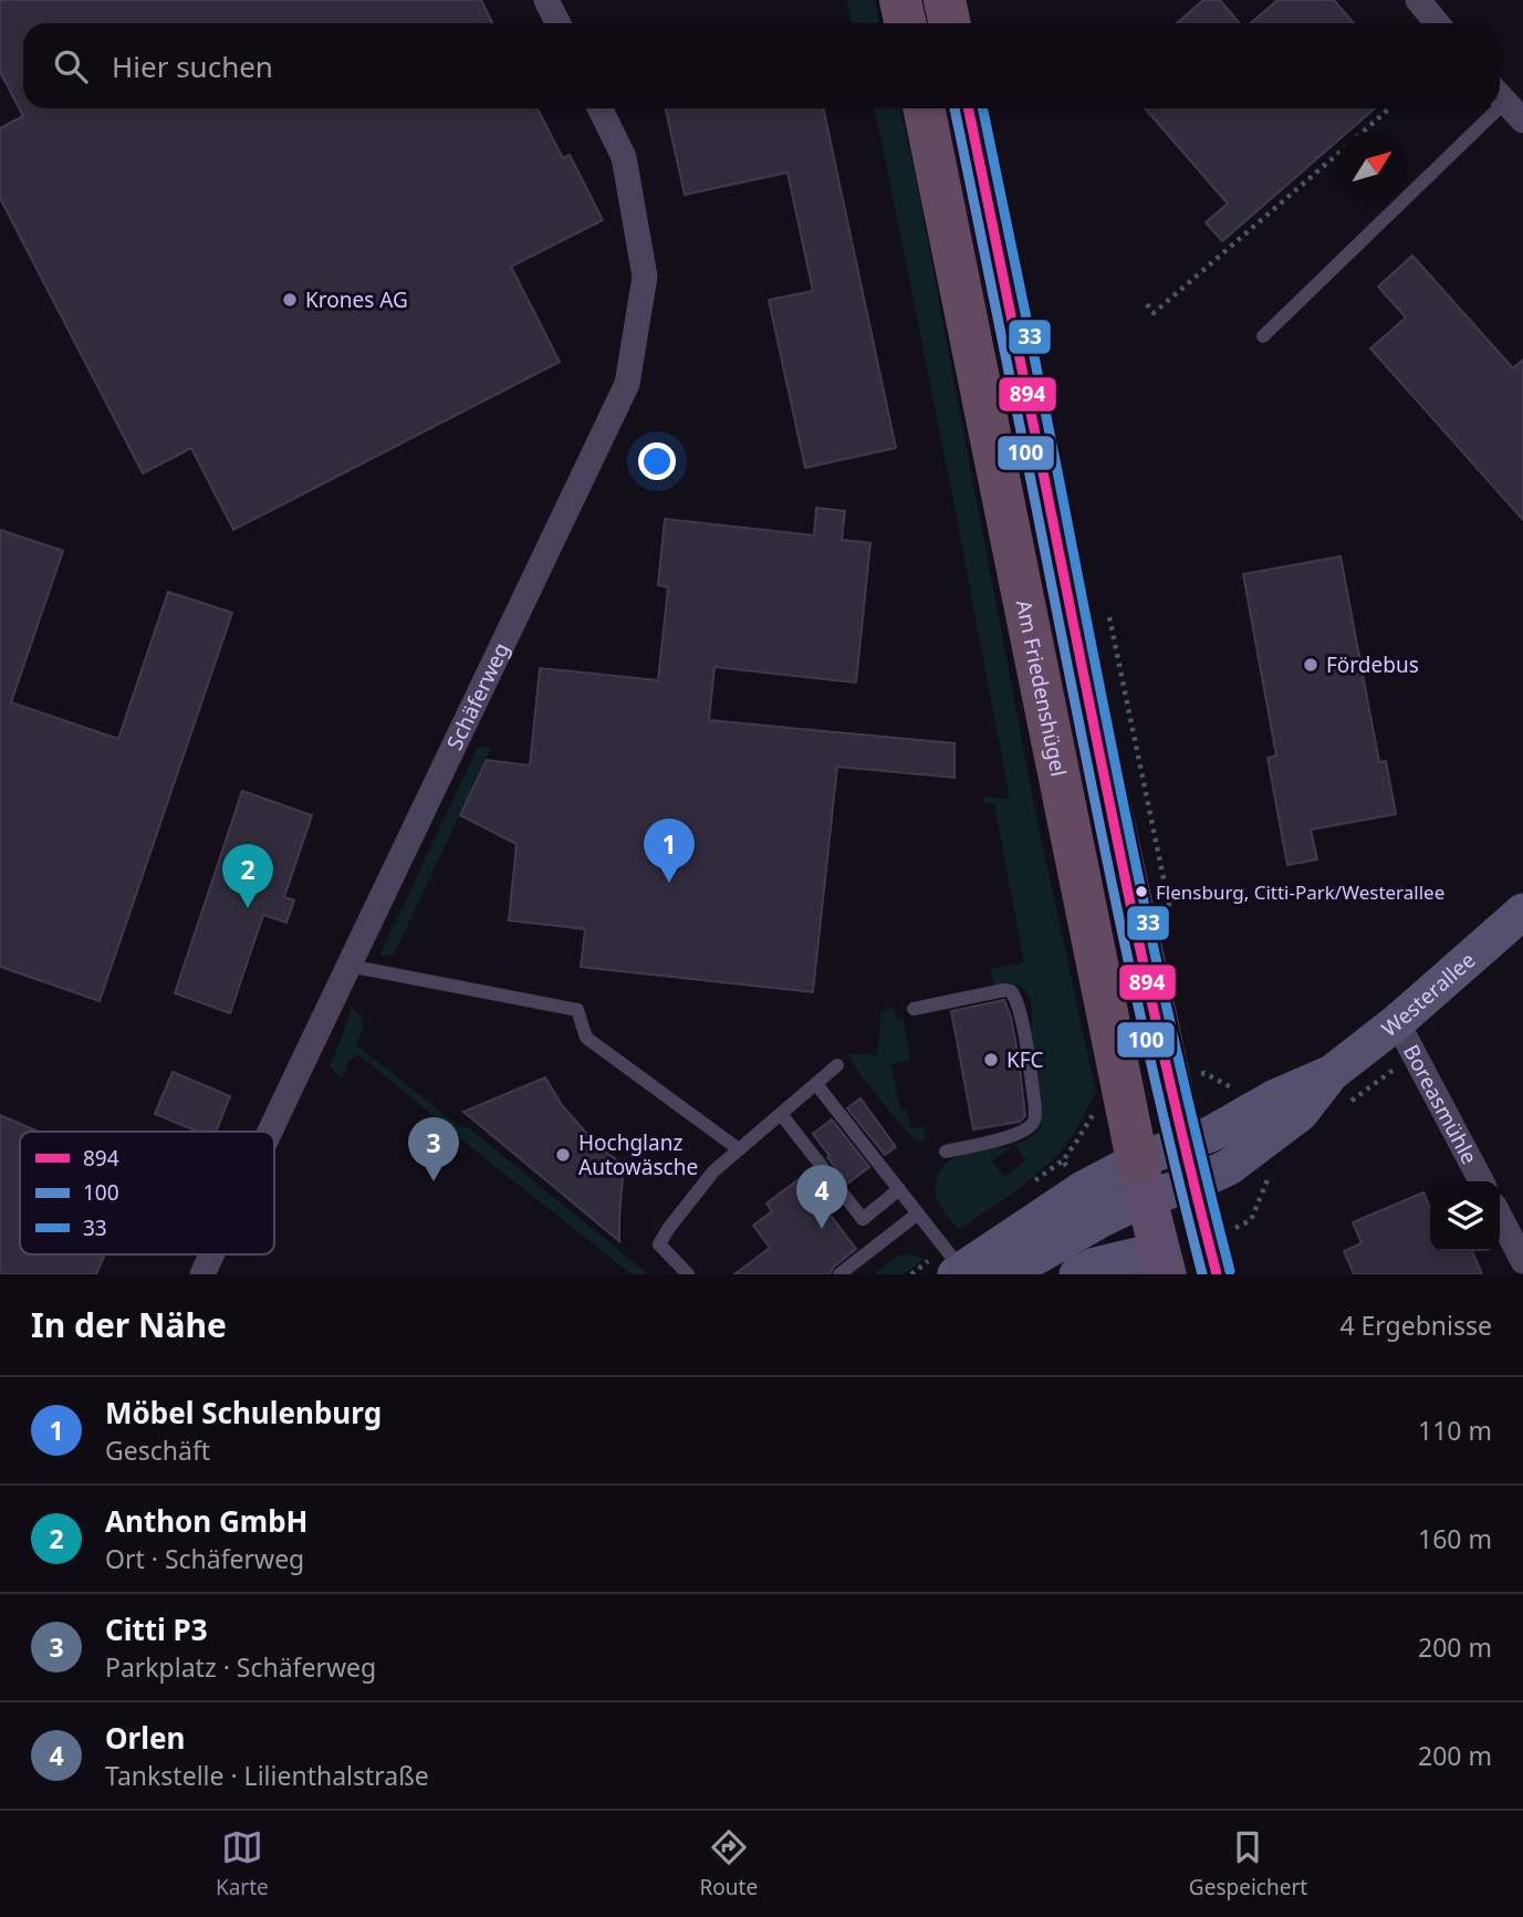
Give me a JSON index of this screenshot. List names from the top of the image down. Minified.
{"streets":{"highway":["Am Friedenshügel"],"street":["Schäferweg","Westerallee","Boreasmühle"]},"crossings":[["Am Friedenshügel","Westerallee"],["Westerallee","Boreasmühle"]],"places":["Krones AG","Fördebus","Flensburg, Citti-Park/Westerallee","KFC","Hochglanz Autowäsche"],"lines":["transit line 894","transit line 100","transit line 33"],"legend":["894","100","33"],"north":"top right","page":{"search":"Hier suchen","pins":["1","2","3","4"],"heading":["In der Nähe","4 Ergebnisse"],"list":[{"mark":"1","name":"Möbel Schulenburg","note":"Geschäft","value":"110 m"},{"mark":"2","name":"Anthon GmbH","note":"Ort · Schäferweg","value":"160 m"},{"mark":"3","name":"Citti P3","note":"Parkplatz · Schäferweg","value":"200 m"},{"mark":"4","name":"Orlen","note":"Tankstelle · Lilienthalstraße","value":"200 m"}],"nav":["Karte","Route","Gespeichert"]}}
